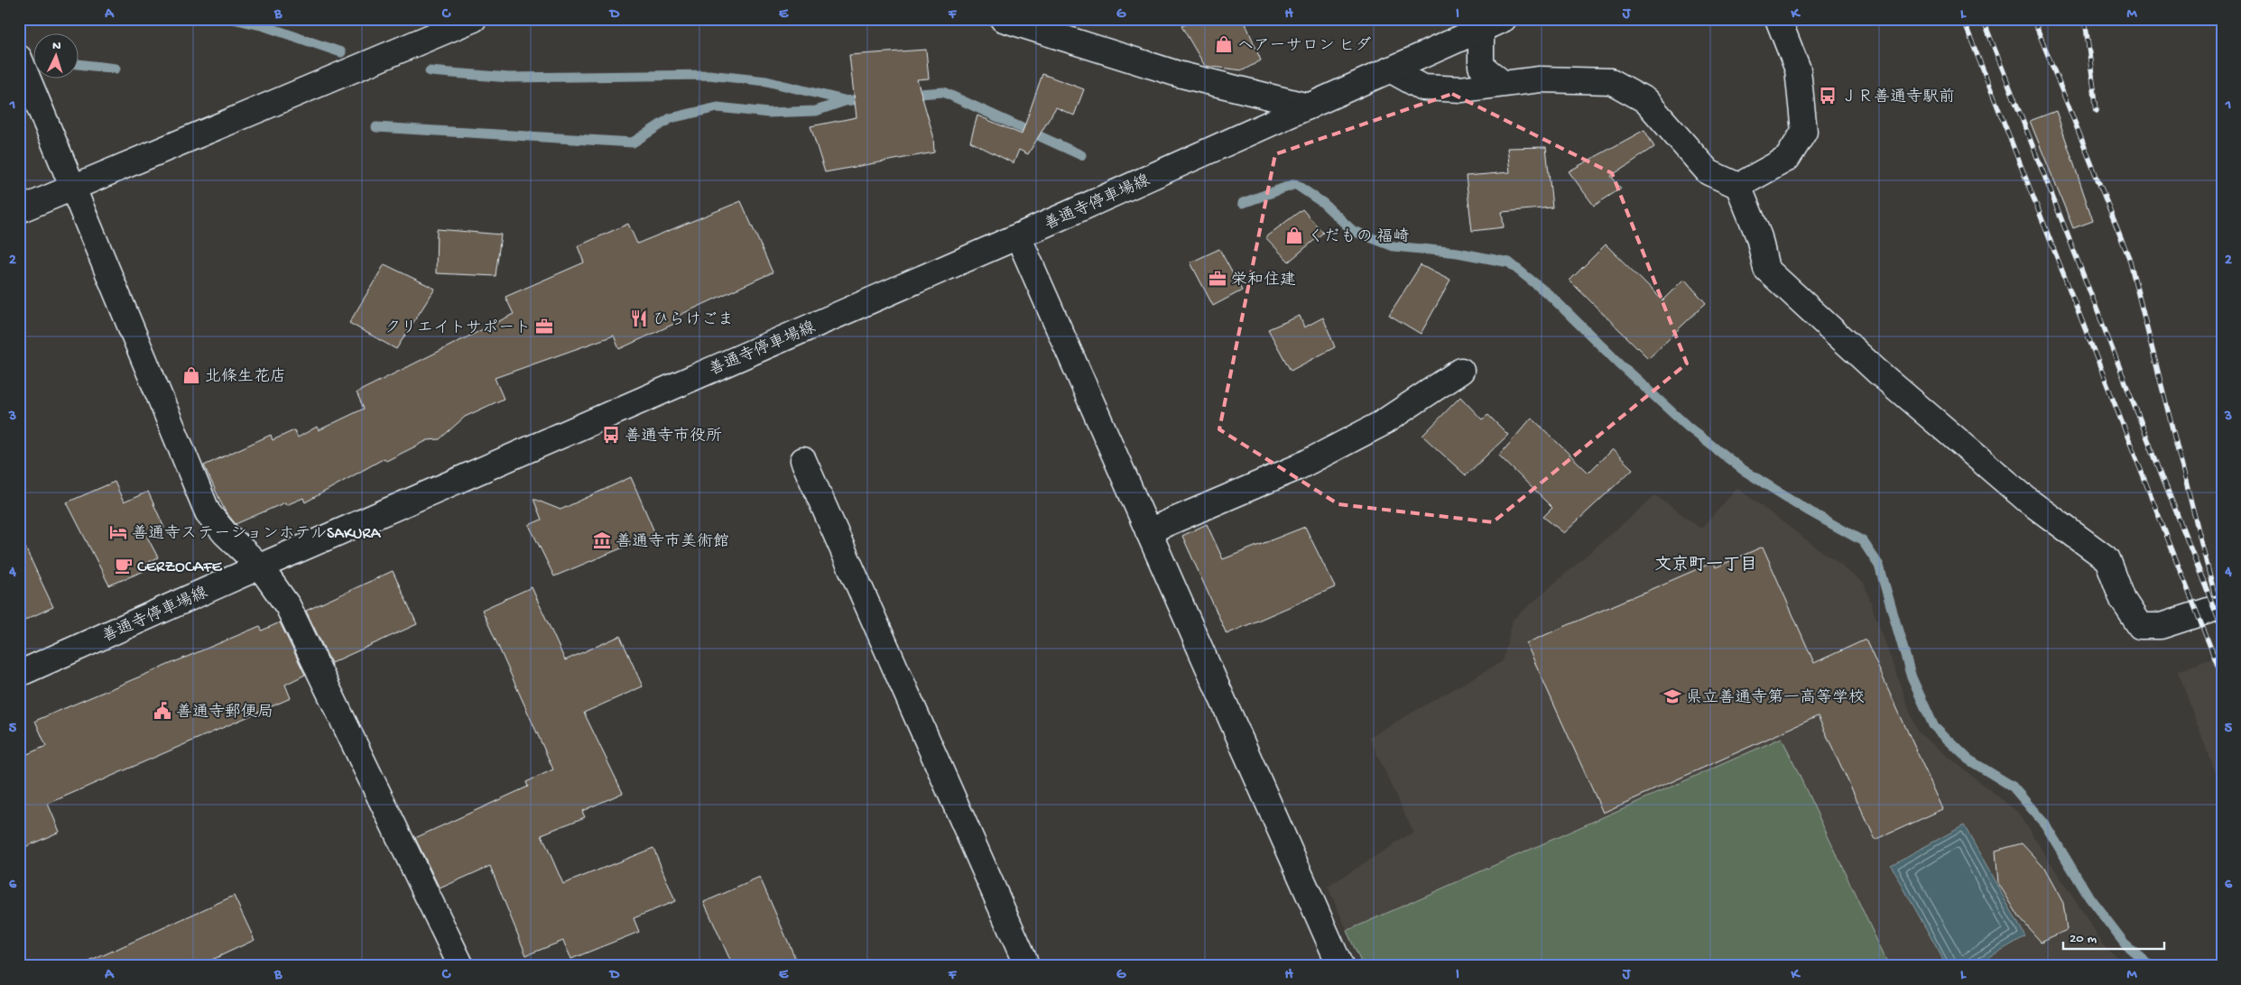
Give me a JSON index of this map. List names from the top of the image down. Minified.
{"streets":{"street":["善通寺停車場線"]},"districts":["文京町一丁目"],"places":{"shop":["ヘアーサロン ヒダ","くだもの 福崎","北條生花店"],"bus stop":["ＪＲ善通寺駅前","善通寺市役所"],"office":["栄和住建","クリエイトサポート"],"restaurant":["ひらけごま"],"hotel":["善通寺ステーションホテルSAKURA"],"museum":["善通寺市美術館"],"cafe":["CERZOCAFE"],"school or university":["県立善通寺第一高等学校"],"public building":["善通寺郵便局"]},"scale_bar":"20 m","north":"top","grid":{"columns":["A","B","C","D","E","F","G","H","I","J","K","L","M"],"rows":["1","2","3","4","5","6"]}}
